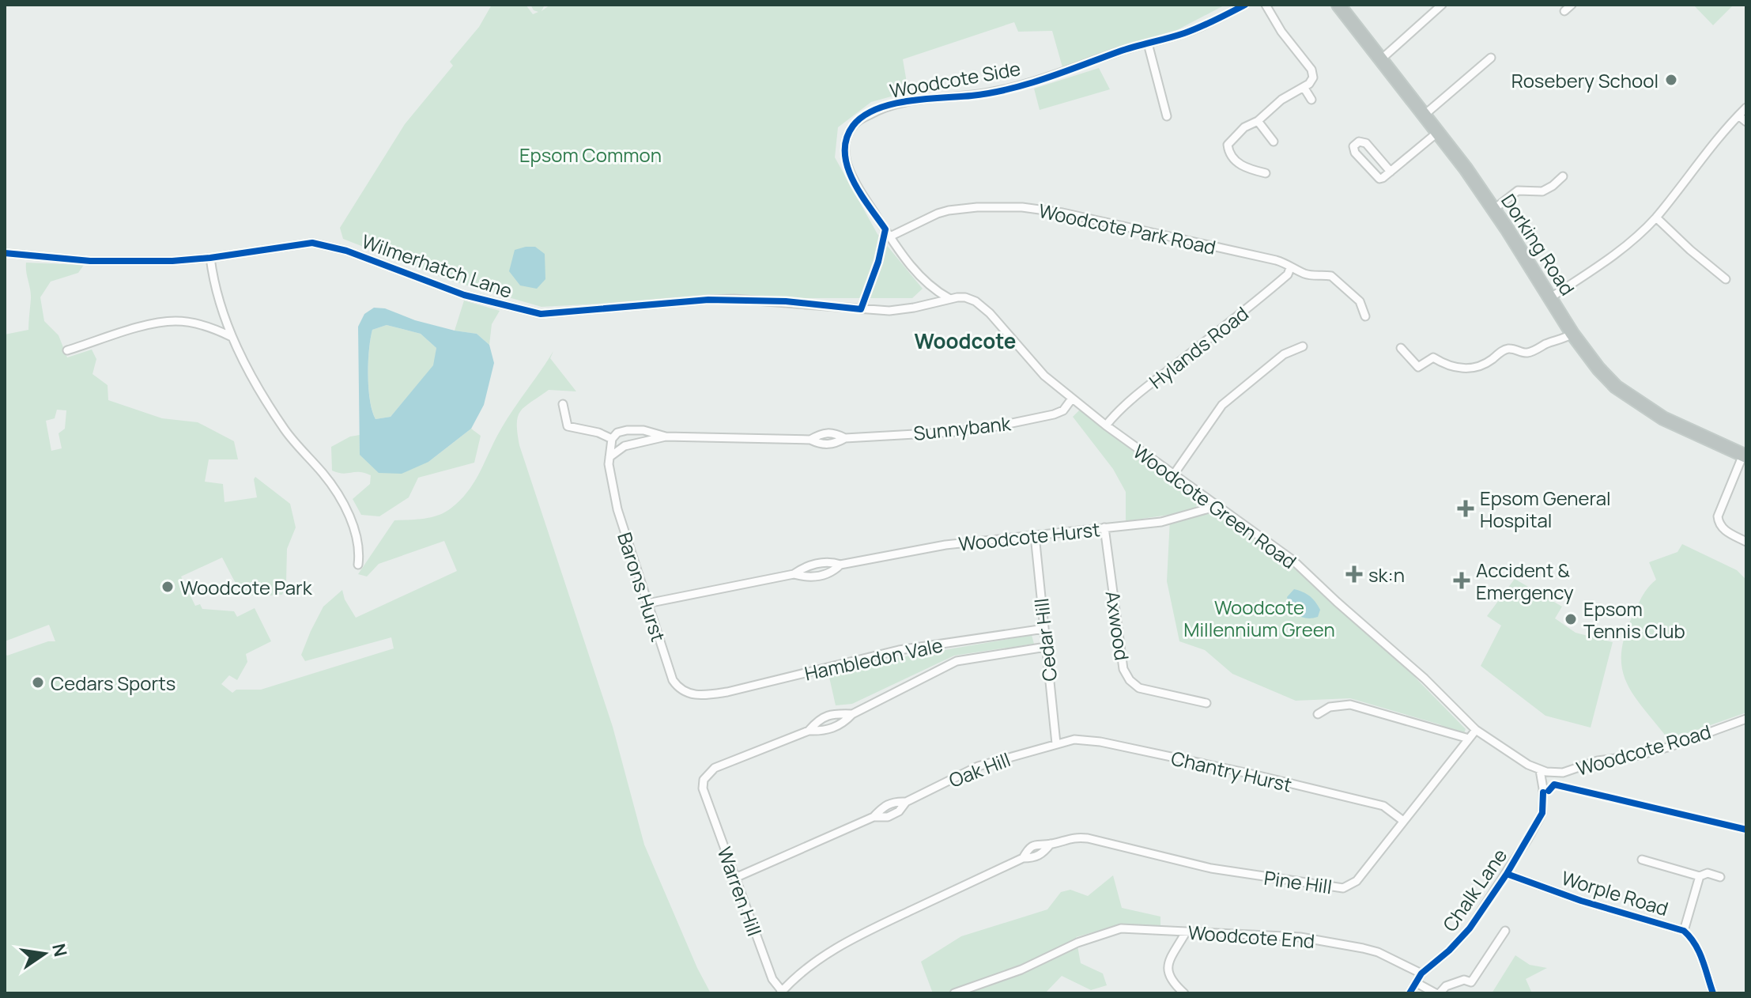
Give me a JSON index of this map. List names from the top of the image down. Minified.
{"streets":{"highway":["Dorking Road"],"street":["Woodcote Side","Woodcote Park Road","Wilmerhatch Lane","Hylands Road","Sunnybank","Woodcote Green Road","Woodcote Hurst","Barons Hurst","Axwood","Cedar Hill","Hambledon Vale","Woodcote Road","Oak Hill","Chantry Hurst","Pine Hill","Chalk Lane","Warren Hill","Worple Road","Woodcote End"]},"crossings":[["Woodcote Side","Woodcote Park Road"],["Woodcote Side","Wilmerhatch Lane"],["Woodcote Side","Woodcote Green Road"],["Woodcote Park Road","Hylands Road"],["Wilmerhatch Lane","Woodcote Green Road"],["Hylands Road","Woodcote Green Road"],["Sunnybank","Woodcote Green Road"],["Sunnybank","Barons Hurst"],["Woodcote Green Road","Woodcote Hurst"],["Woodcote Green Road","Woodcote Road"],["Woodcote Green Road","Pine Hill"],["Woodcote Green Road","Chalk Lane"],["Woodcote Hurst","Barons Hurst"],["Woodcote Hurst","Axwood"],["Woodcote Hurst","Cedar Hill"],["Barons Hurst","Hambledon Vale"],["Cedar Hill","Hambledon Vale"],["Cedar Hill","Oak Hill"],["Cedar Hill","Chantry Hurst"],["Woodcote Road","Chalk Lane"],["Oak Hill","Chantry Hurst"],["Oak Hill","Warren Hill"],["Chantry Hurst","Pine Hill"],["Pine Hill","Warren Hill"],["Chalk Lane","Worple Road"],["Chalk Lane","Woodcote End"]],"districts":["Woodcote"],"parks":["Epsom Common","Woodcote Millennium Green"],"places":{"other":["Rosebery School","Woodcote Park","Epsom Tennis Club","Cedars Sports"],"health":["Epsom General Hospital","sk:n","Accident & Emergency"]},"north":"right"}
